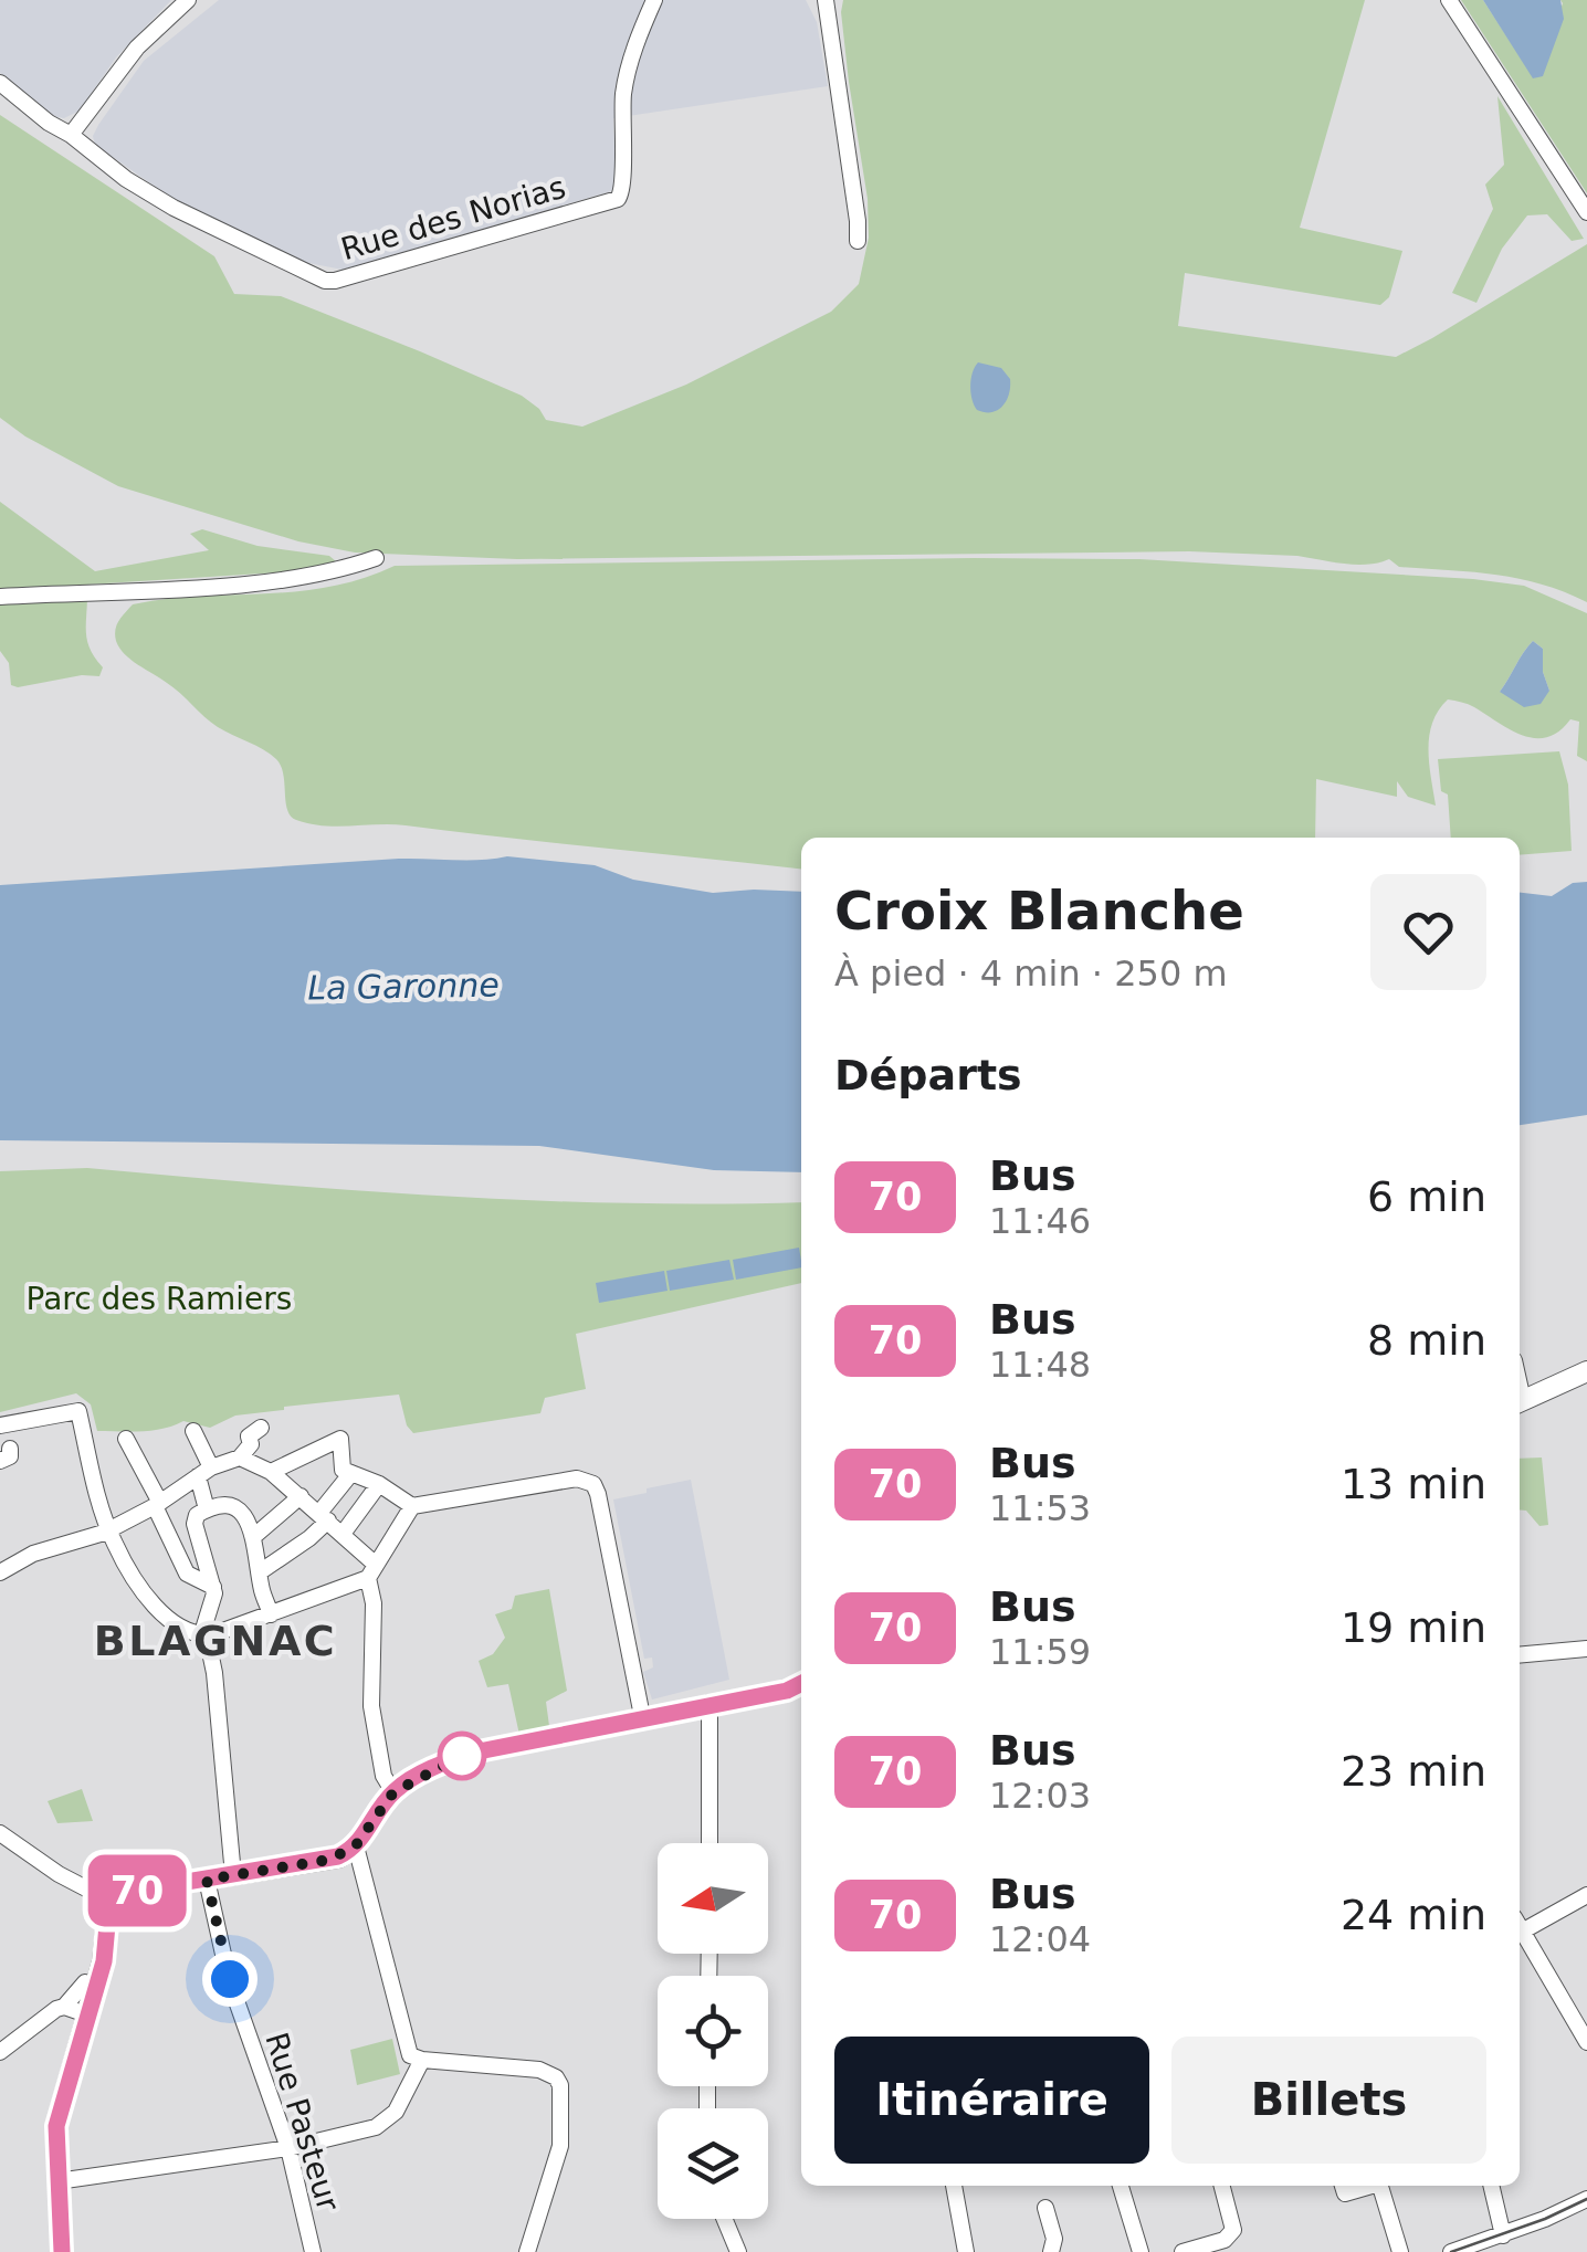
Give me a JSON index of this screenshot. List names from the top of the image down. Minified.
{"streets":{"street":["Rue des Norias","Rue Pasteur"]},"districts":["BLAGNAC"],"water":["La Garonne"],"parks":["Parc des Ramiers"],"lines":["bus line 70"],"north":"left","page":{"on_map":"70","heading":[["Croix Blanche","À pied · 4 min · 250 m"],"Départs"],"list":[{"mark":"70","name":"Bus","note":"11:46","value":"6 min"},{"mark":"70","name":"Bus","note":"11:48","value":"8 min"},{"mark":"70","name":"Bus","note":"11:53","value":"13 min"},{"mark":"70","name":"Bus","note":"11:59","value":"19 min"},{"mark":"70","name":"Bus","note":"12:03","value":"23 min"},{"mark":"70","name":"Bus","note":"12:04","value":"24 min"}],"buttons":["Itinéraire","Billets"]}}
